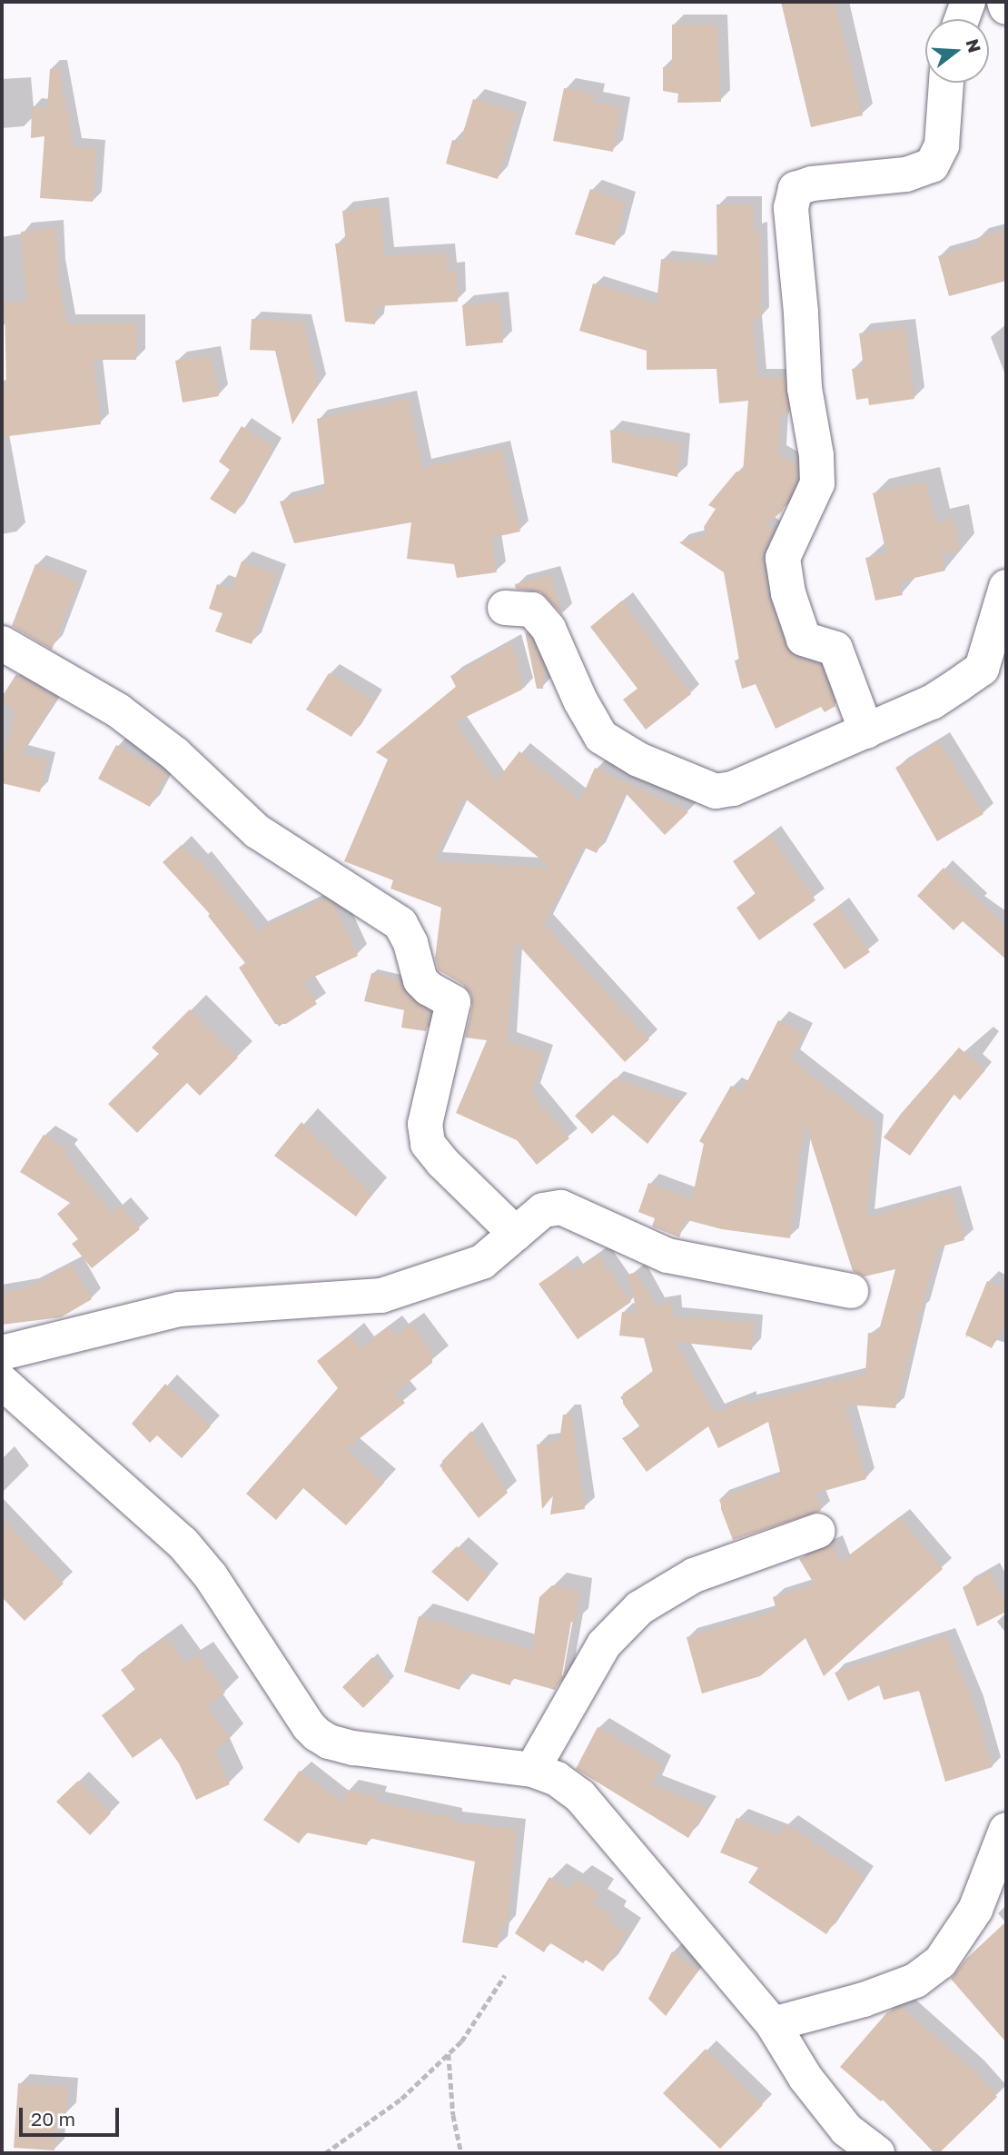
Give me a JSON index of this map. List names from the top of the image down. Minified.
{"scale_bar":"20 m","north":"right"}
